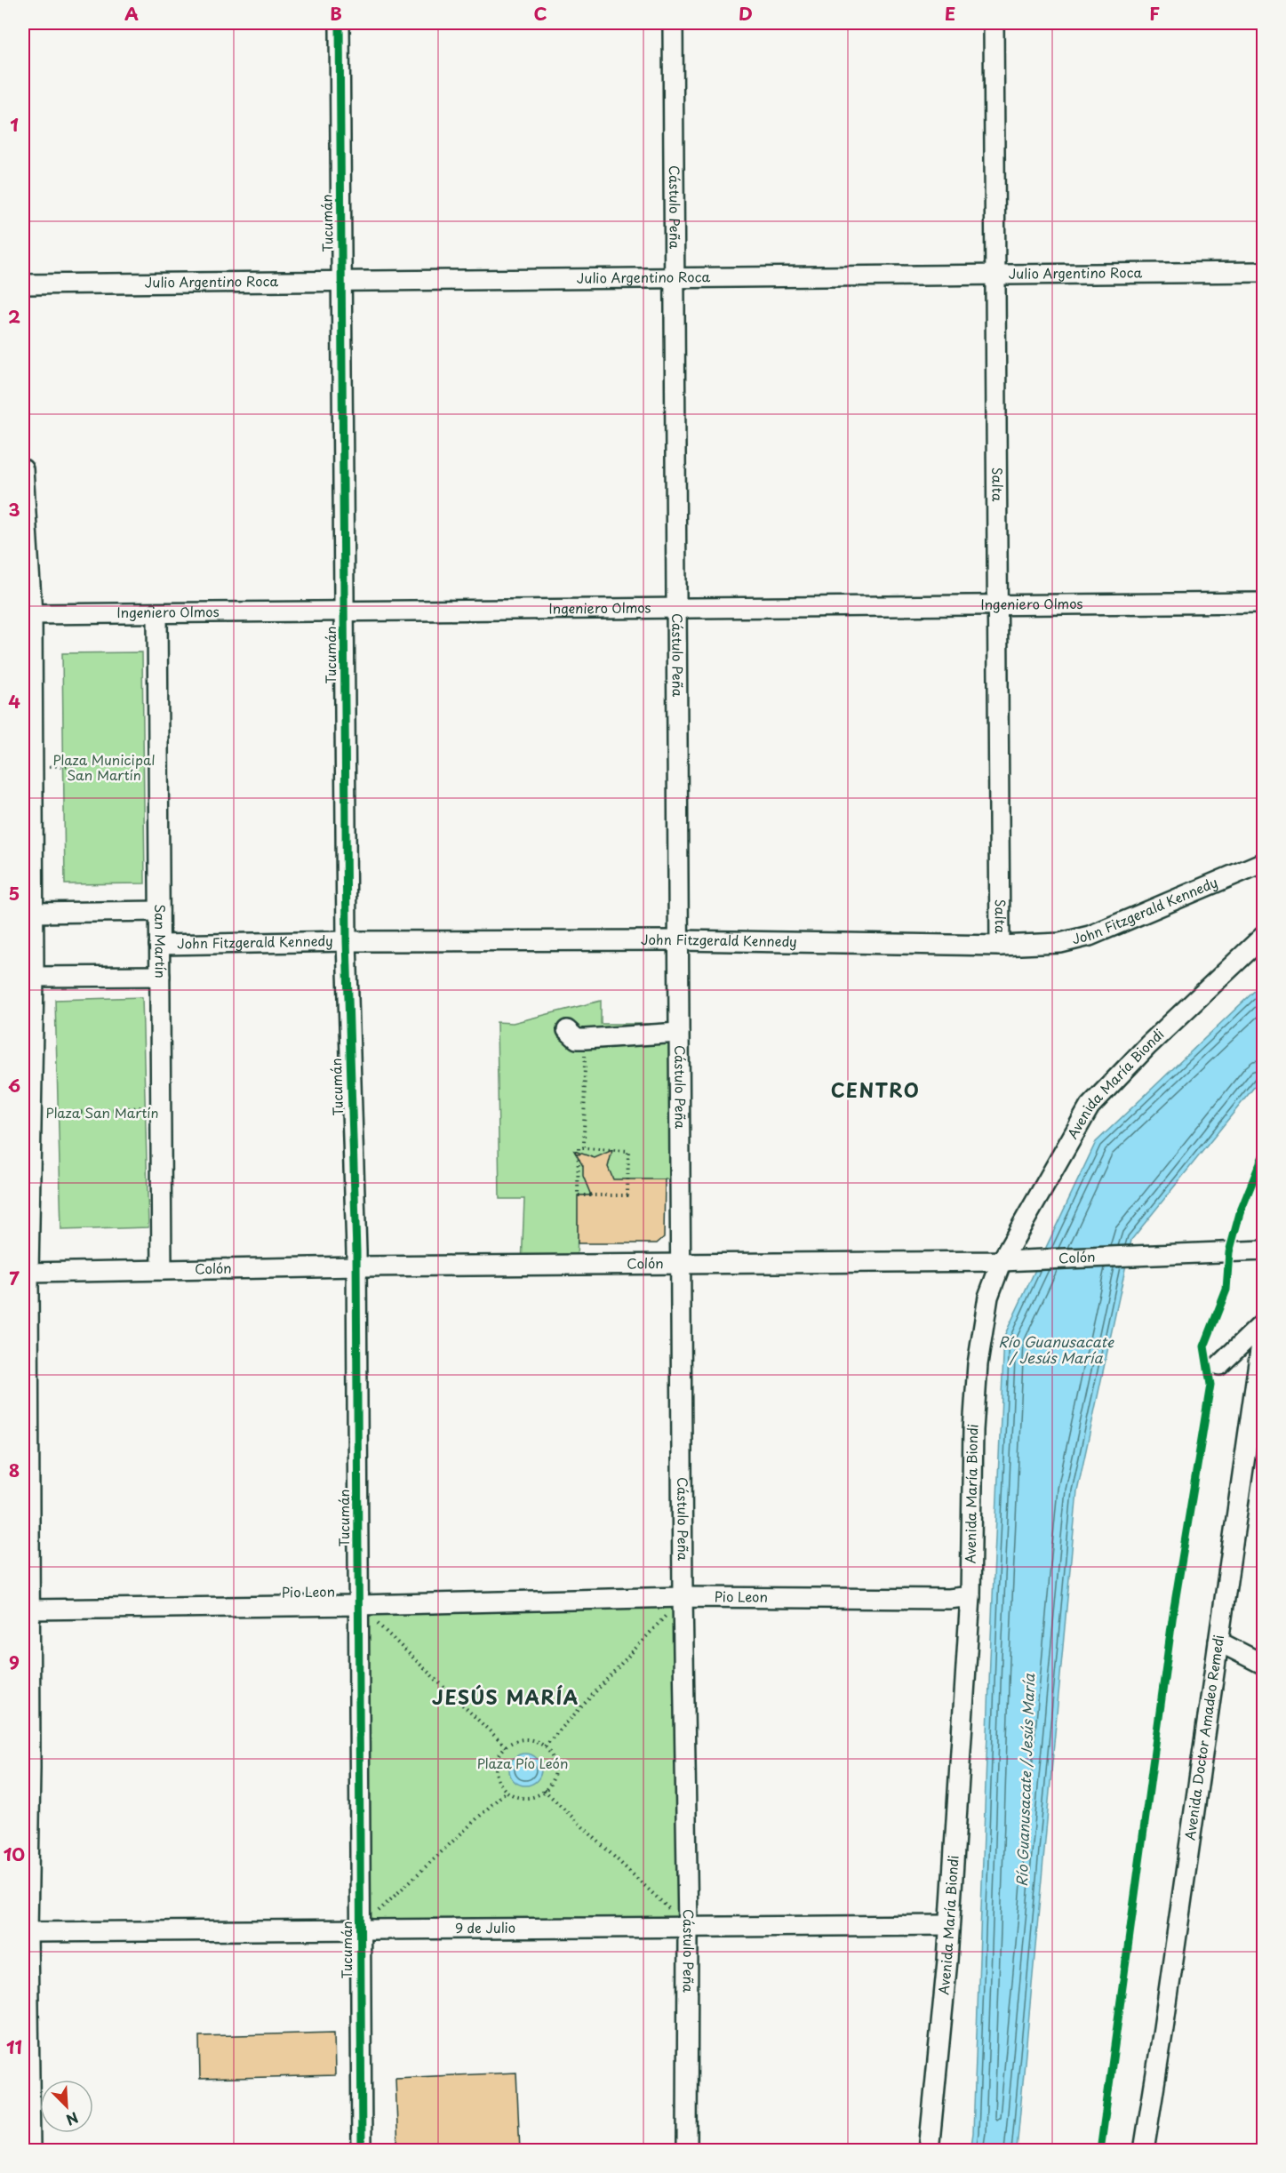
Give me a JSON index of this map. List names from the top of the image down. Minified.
{"streets":{"street":["Cástulo Peña","Tucumán","Julio Argentino Roca","Salta","Ingeniero Olmos","John Fitzgerald Kennedy","San Martín","Avenida María Biondi","Colón","Pio Leon","Avenida Doctor Amadeo Remedi","9 de Julio"]},"crossings":[["Cástulo Peña","Julio Argentino Roca"],["Cástulo Peña","Ingeniero Olmos"],["Cástulo Peña","John Fitzgerald Kennedy"],["Cástulo Peña","Colón"],["Cástulo Peña","Pio Leon"],["Cástulo Peña","9 de Julio"],["Tucumán","Julio Argentino Roca"],["Tucumán","Ingeniero Olmos"],["Tucumán","John Fitzgerald Kennedy"],["Tucumán","Colón"],["Tucumán","Pio Leon"],["Tucumán","9 de Julio"],["Julio Argentino Roca","Salta"],["Salta","Ingeniero Olmos"],["Salta","John Fitzgerald Kennedy"],["Ingeniero Olmos","San Martín"],["John Fitzgerald Kennedy","San Martín"],["San Martín","Colón"],["Avenida María Biondi","Colón"],["Avenida María Biondi","Pio Leon"],["Avenida María Biondi","9 de Julio"]],"districts":["CENTRO","JESÚS MARÍA"],"water":["Río Guanusacate / Jesús María"],"parks":["Plaza Municipal San Martín","Plaza San Martín","Plaza Pío León"],"north":"bottom right","grid":{"columns":["A","B","C","D","E","F"],"rows":["1","2","3","4","5","6","7","8","9","10","11"]}}
